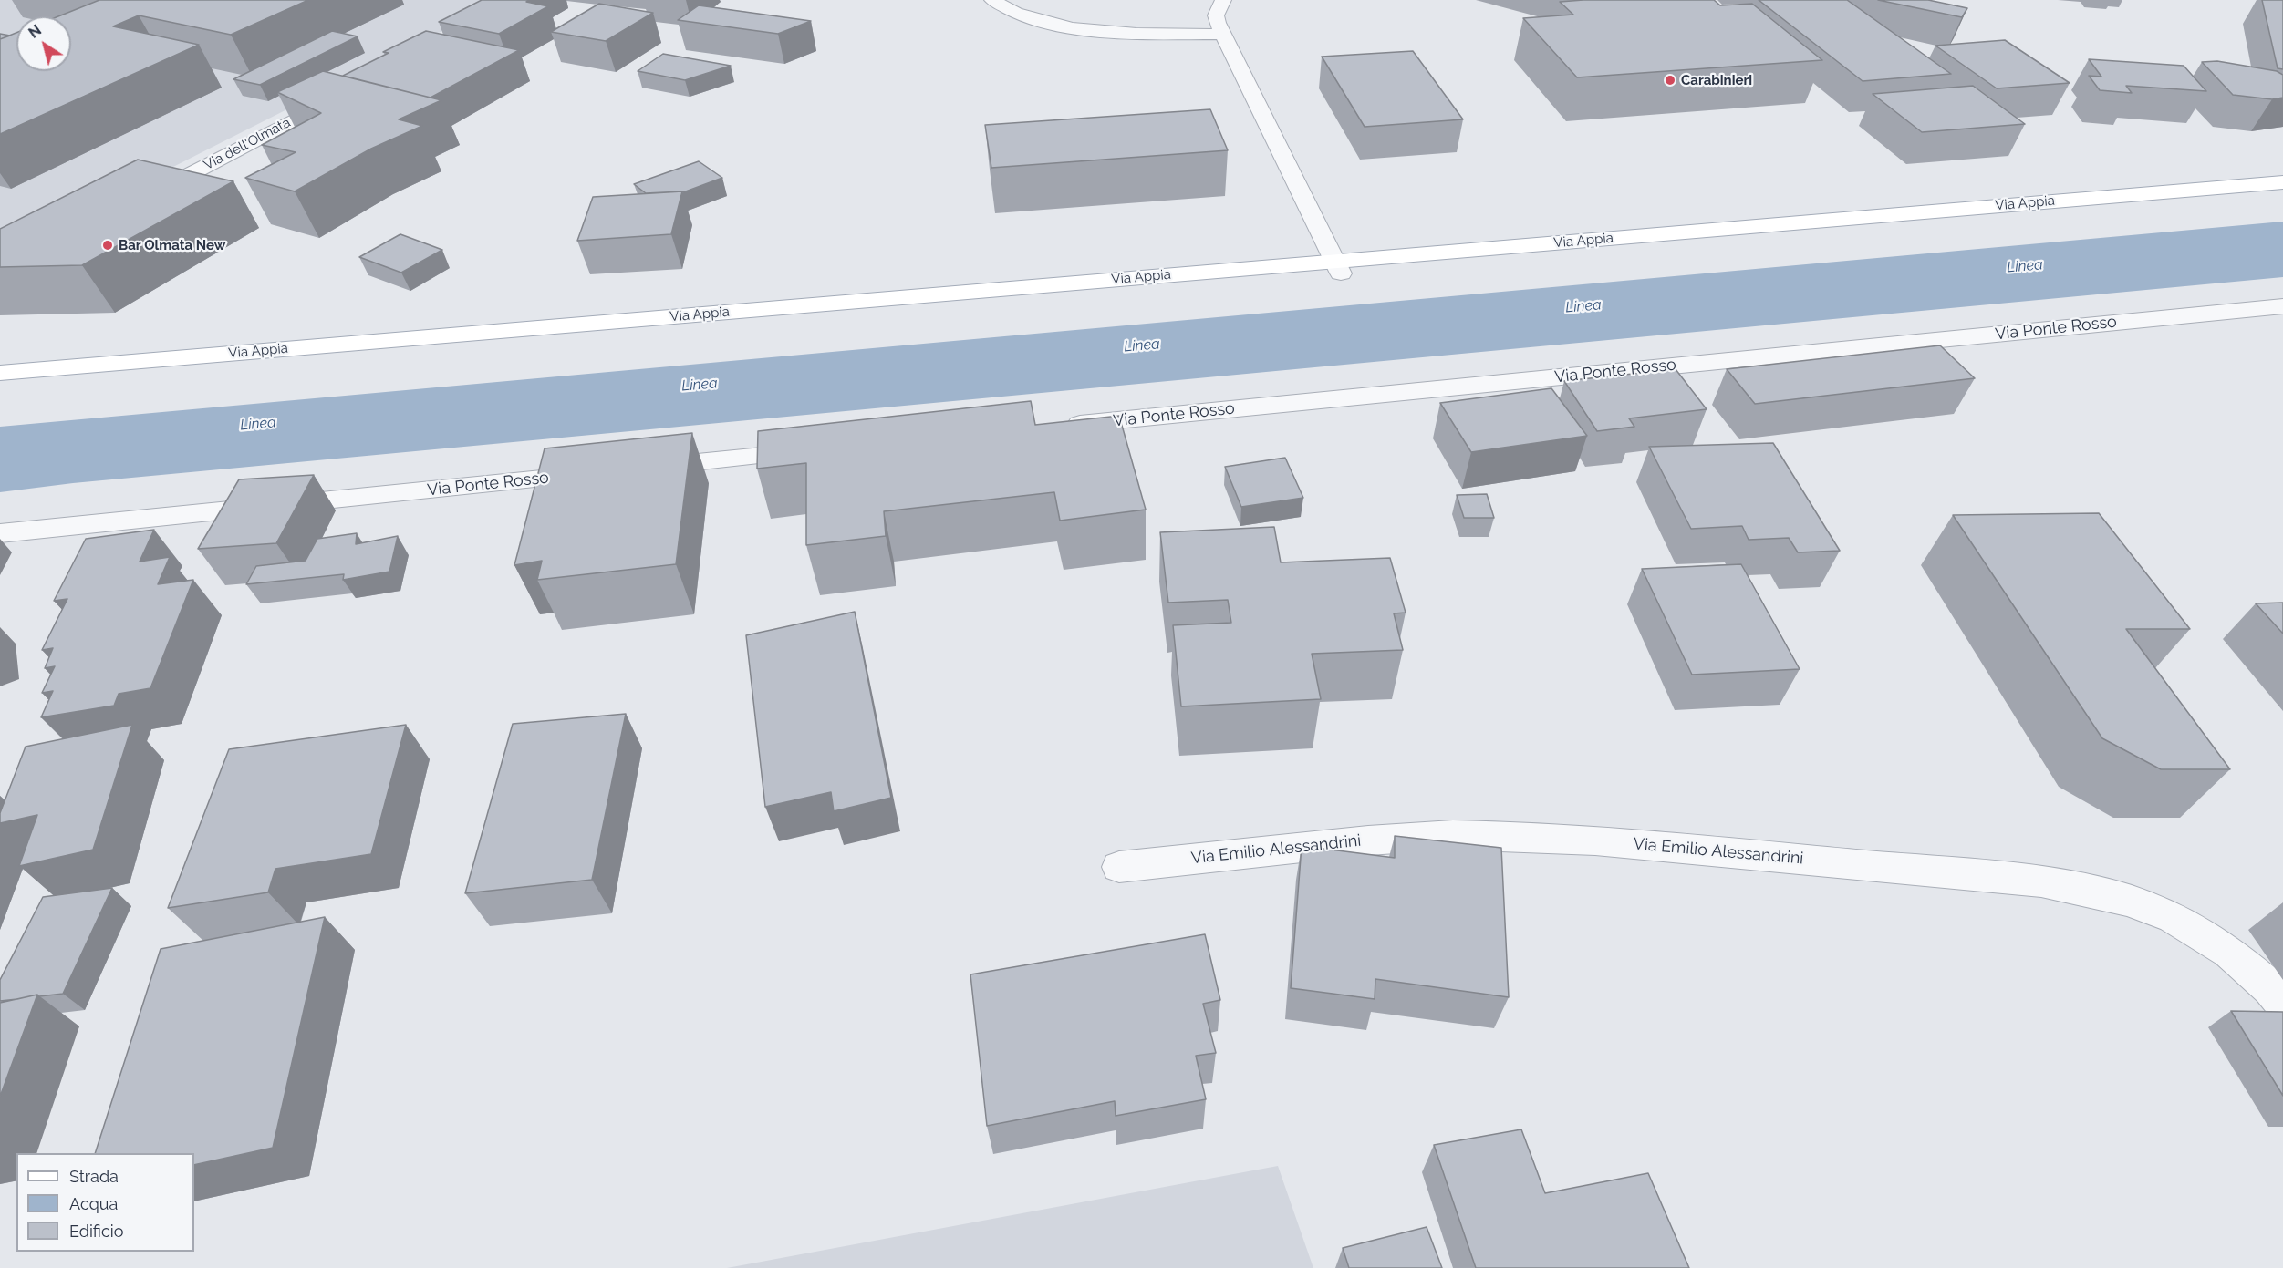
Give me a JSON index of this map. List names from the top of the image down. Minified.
{"streets":{"main road":["Via Appia"],"street":["Via dell'Olmata","Via Ponte Rosso","Via Emilio Alessandrini"]},"water":["Linea"],"places":["Carabinieri","Bar Olmata New"],"legend":["Strada","Acqua","Edificio"],"north":"top left"}
